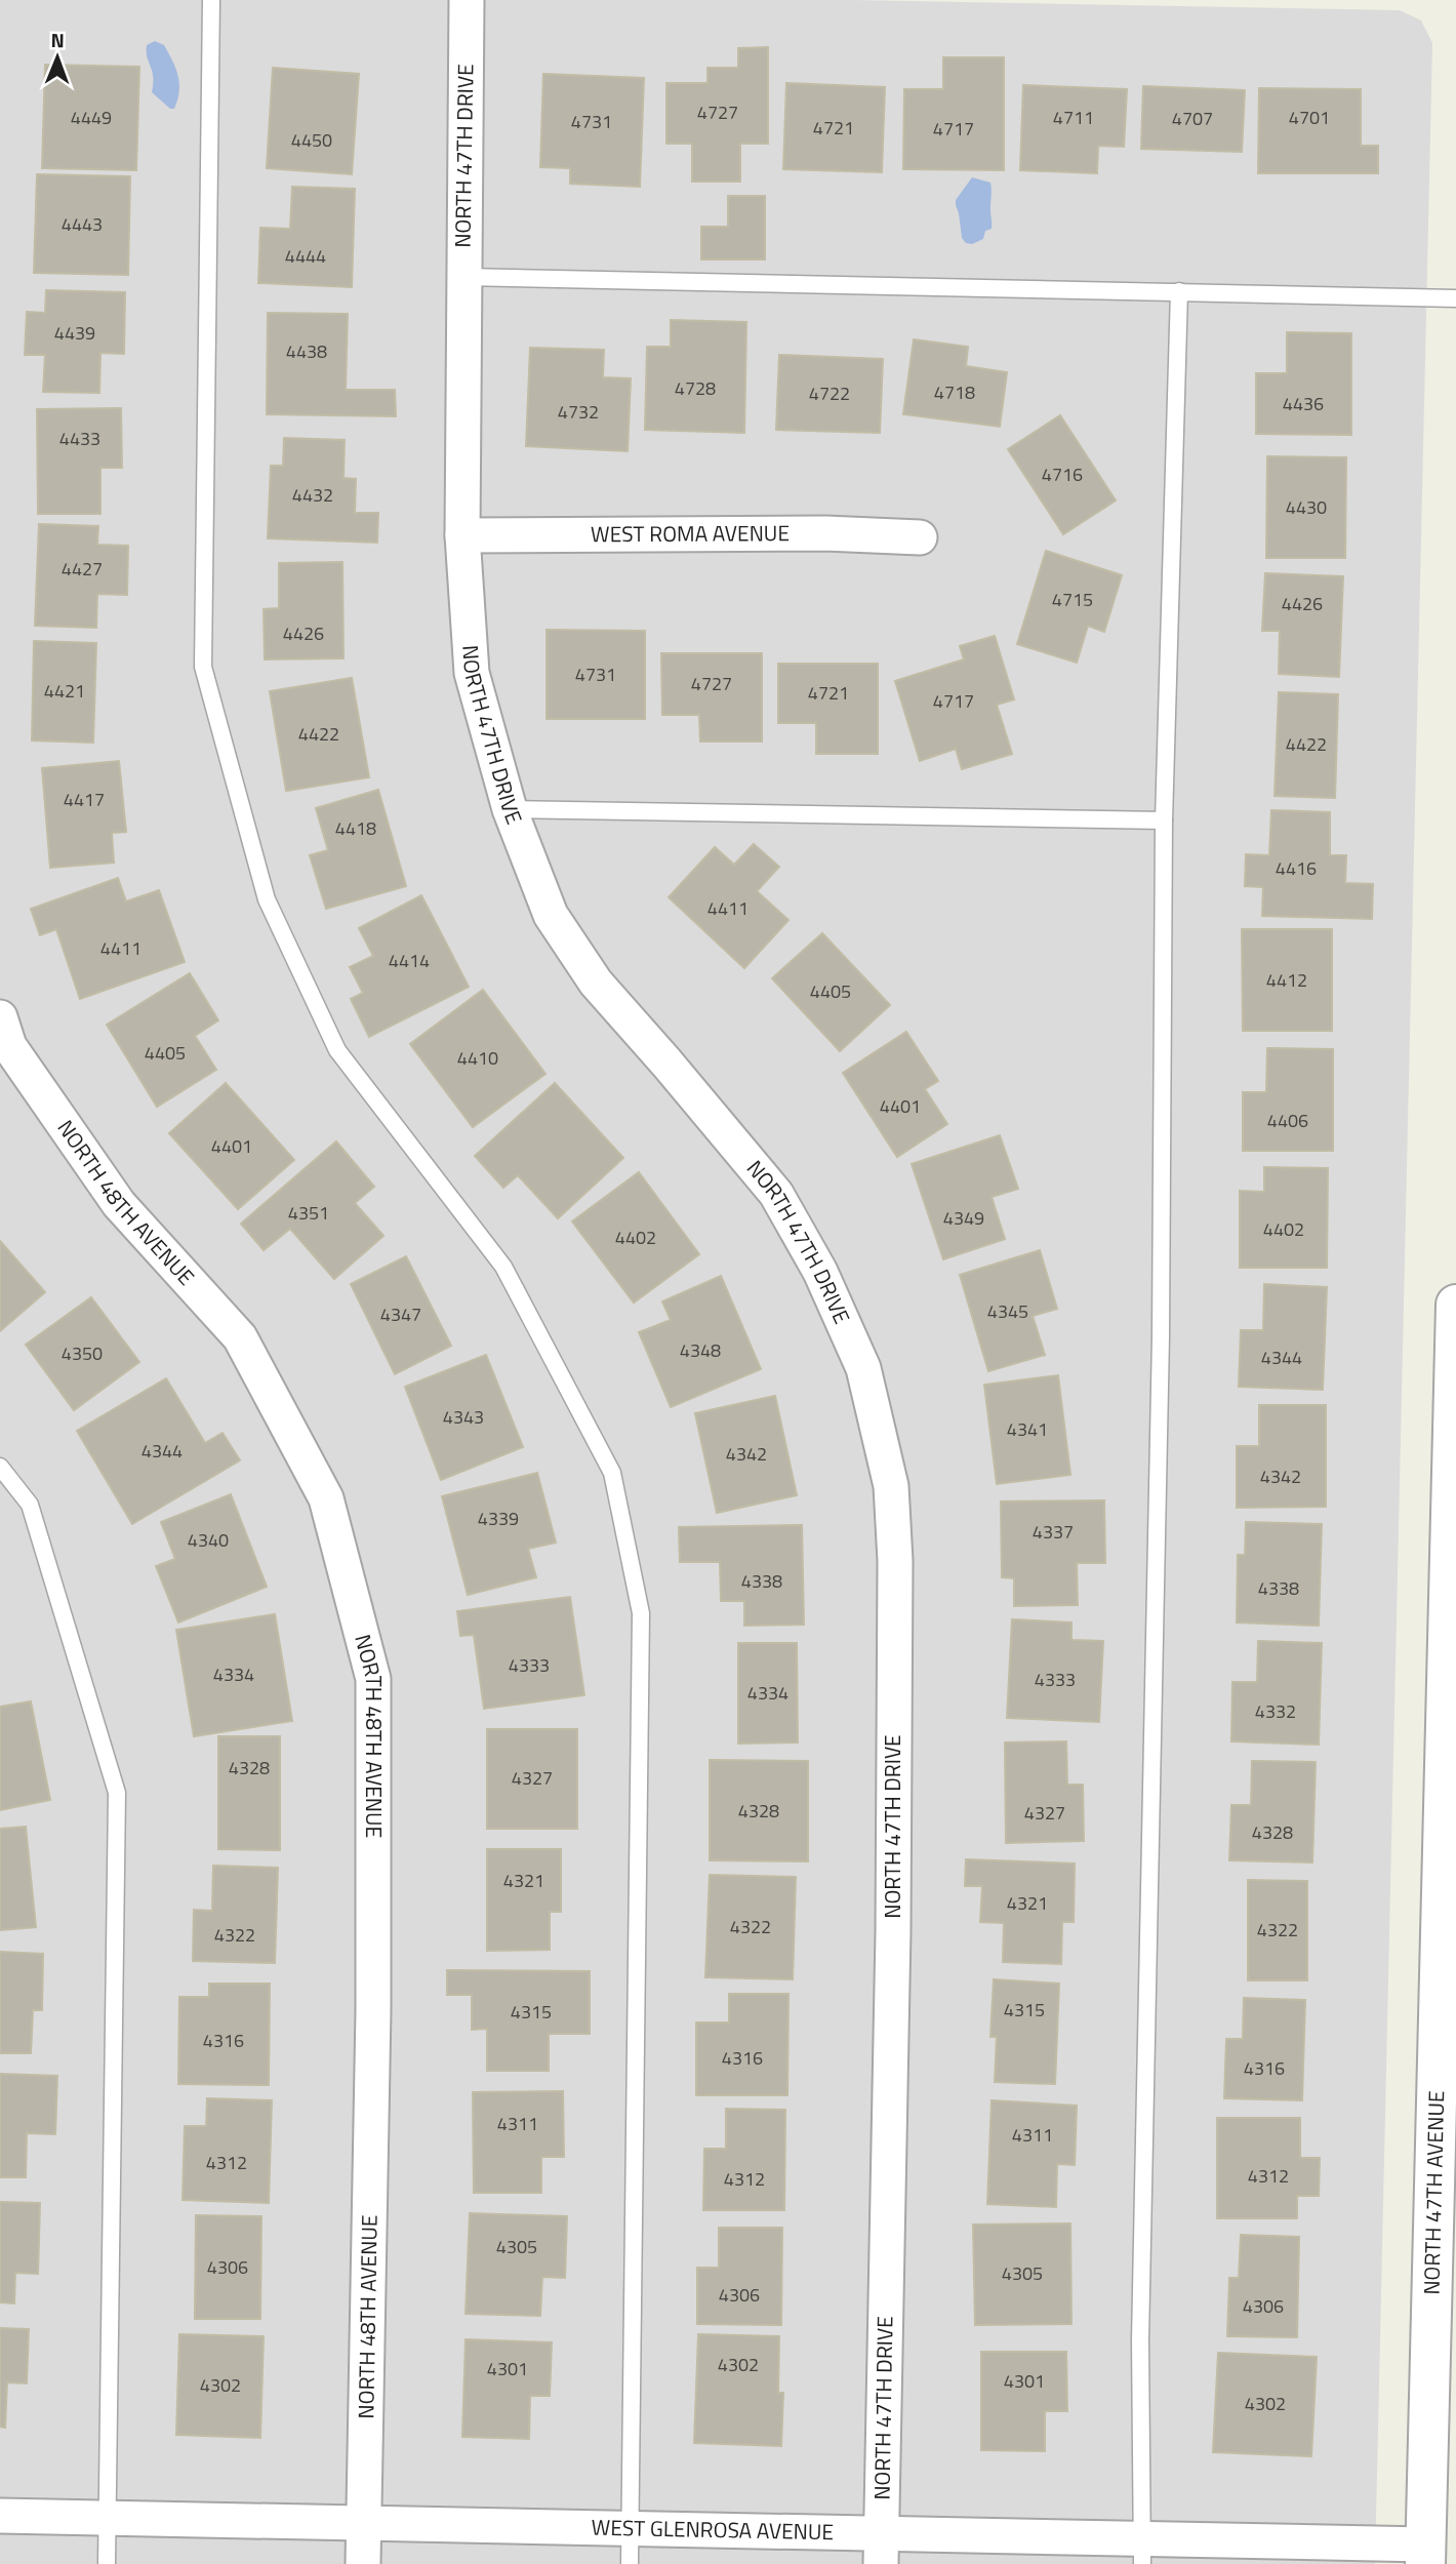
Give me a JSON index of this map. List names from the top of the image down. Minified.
{"streets":{"street":["NORTH 47TH DRIVE","WEST ROMA AVENUE","NORTH 48TH AVENUE","NORTH 47TH AVENUE","WEST GLENROSA AVENUE"]},"crossings":[["NORTH 47TH DRIVE","WEST ROMA AVENUE"],["NORTH 47TH DRIVE","WEST GLENROSA AVENUE"],["NORTH 48TH AVENUE","WEST GLENROSA AVENUE"],["NORTH 47TH AVENUE","WEST GLENROSA AVENUE"]],"house_numbers":["4727","4449","4711","4701","4707","4731","4721","4717","4450","4443","4444","4439","4438","4728","4718","4722","4436","4732","4433","4716","4432","4430","4427","4715","4426","4426","4731","4727","4421","4721","4717","4422","4422","4417","4418","4416","4411","4411","4414","4412","4405","4405","4410","4401","4406","4401","4351","4349","4402","4402","4345","4347","4348","4350","4344","4343","4341","4344","4342","4342","4339","4337","4340","4338","4338","4333","4334","4333","4334","4332","4328","4327","4328","4327","4328","4321","4321","4322","4322","4322","4315","4315","4316","4316","4316","4311","4311","4312","4312","4312","4305","4306","4305","4306","4306","4302","4301","4301","4302","4302"],"north":"top"}
